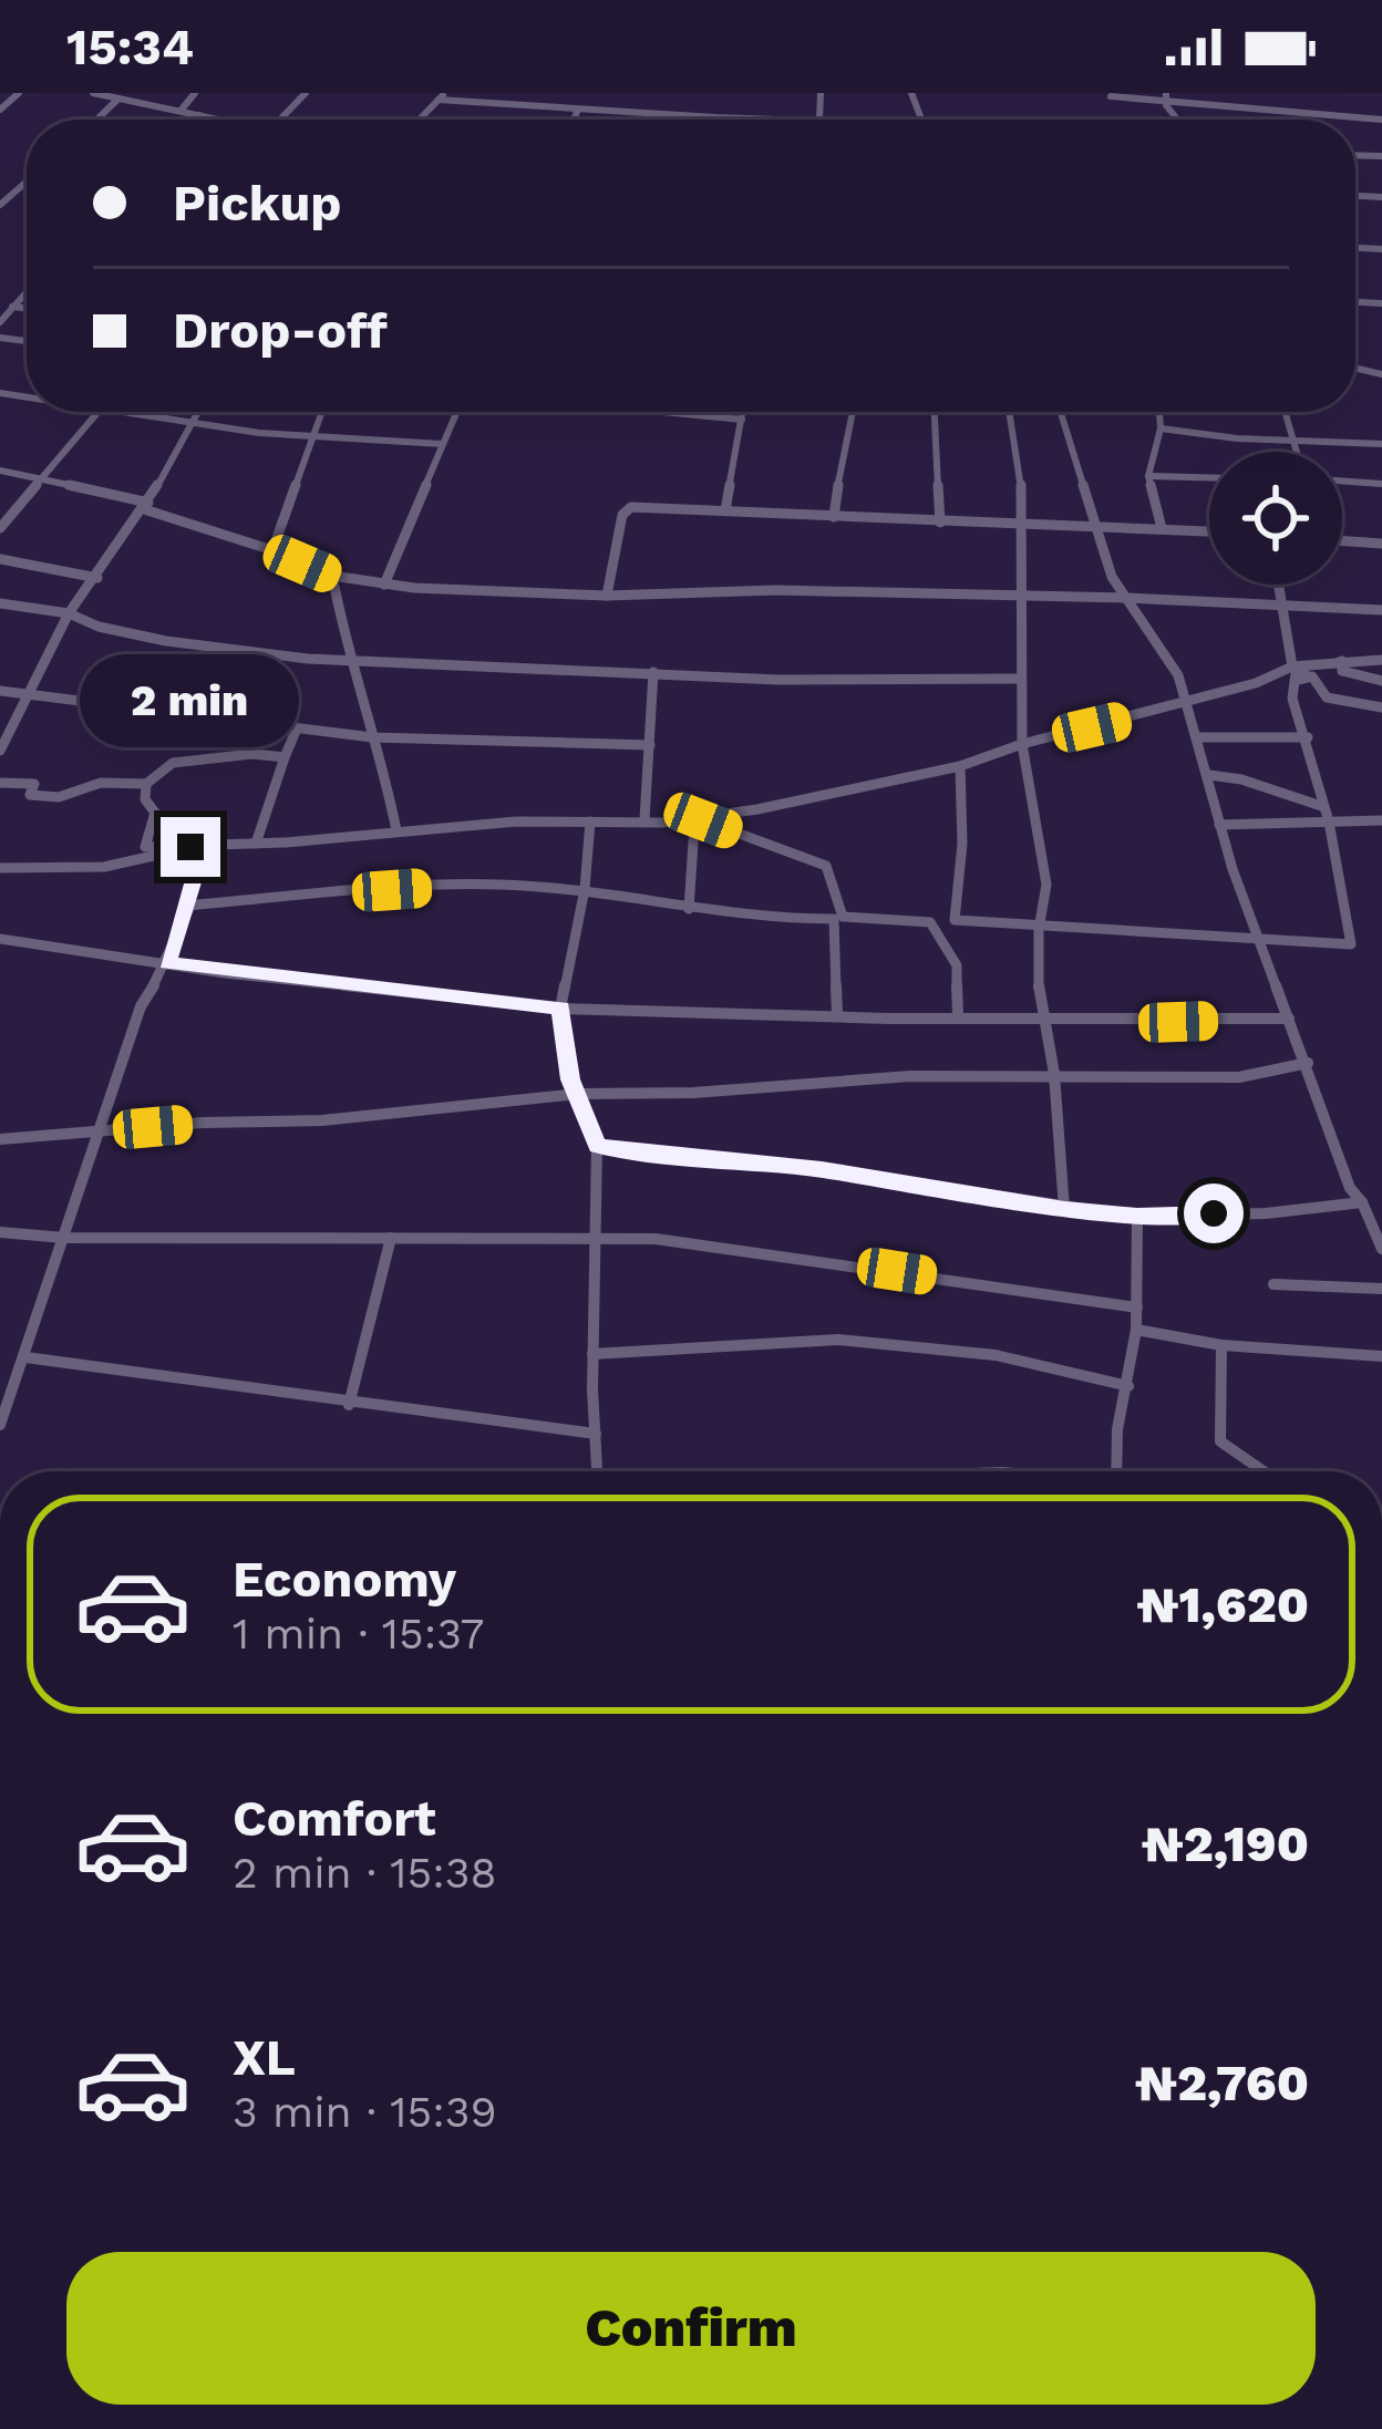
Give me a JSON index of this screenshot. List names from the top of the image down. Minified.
{"page":{"status":"15:34","banner":["Pickup","Drop-off"],"bubble":"2 min","list":[{"name":"Economy","note":"1 min · 15:37","value":"₦1,620"},{"name":"Comfort","note":"2 min · 15:38","value":"₦2,190"},{"name":"XL","note":"3 min · 15:39","value":"₦2,760"}],"buttons":"Confirm"}}
